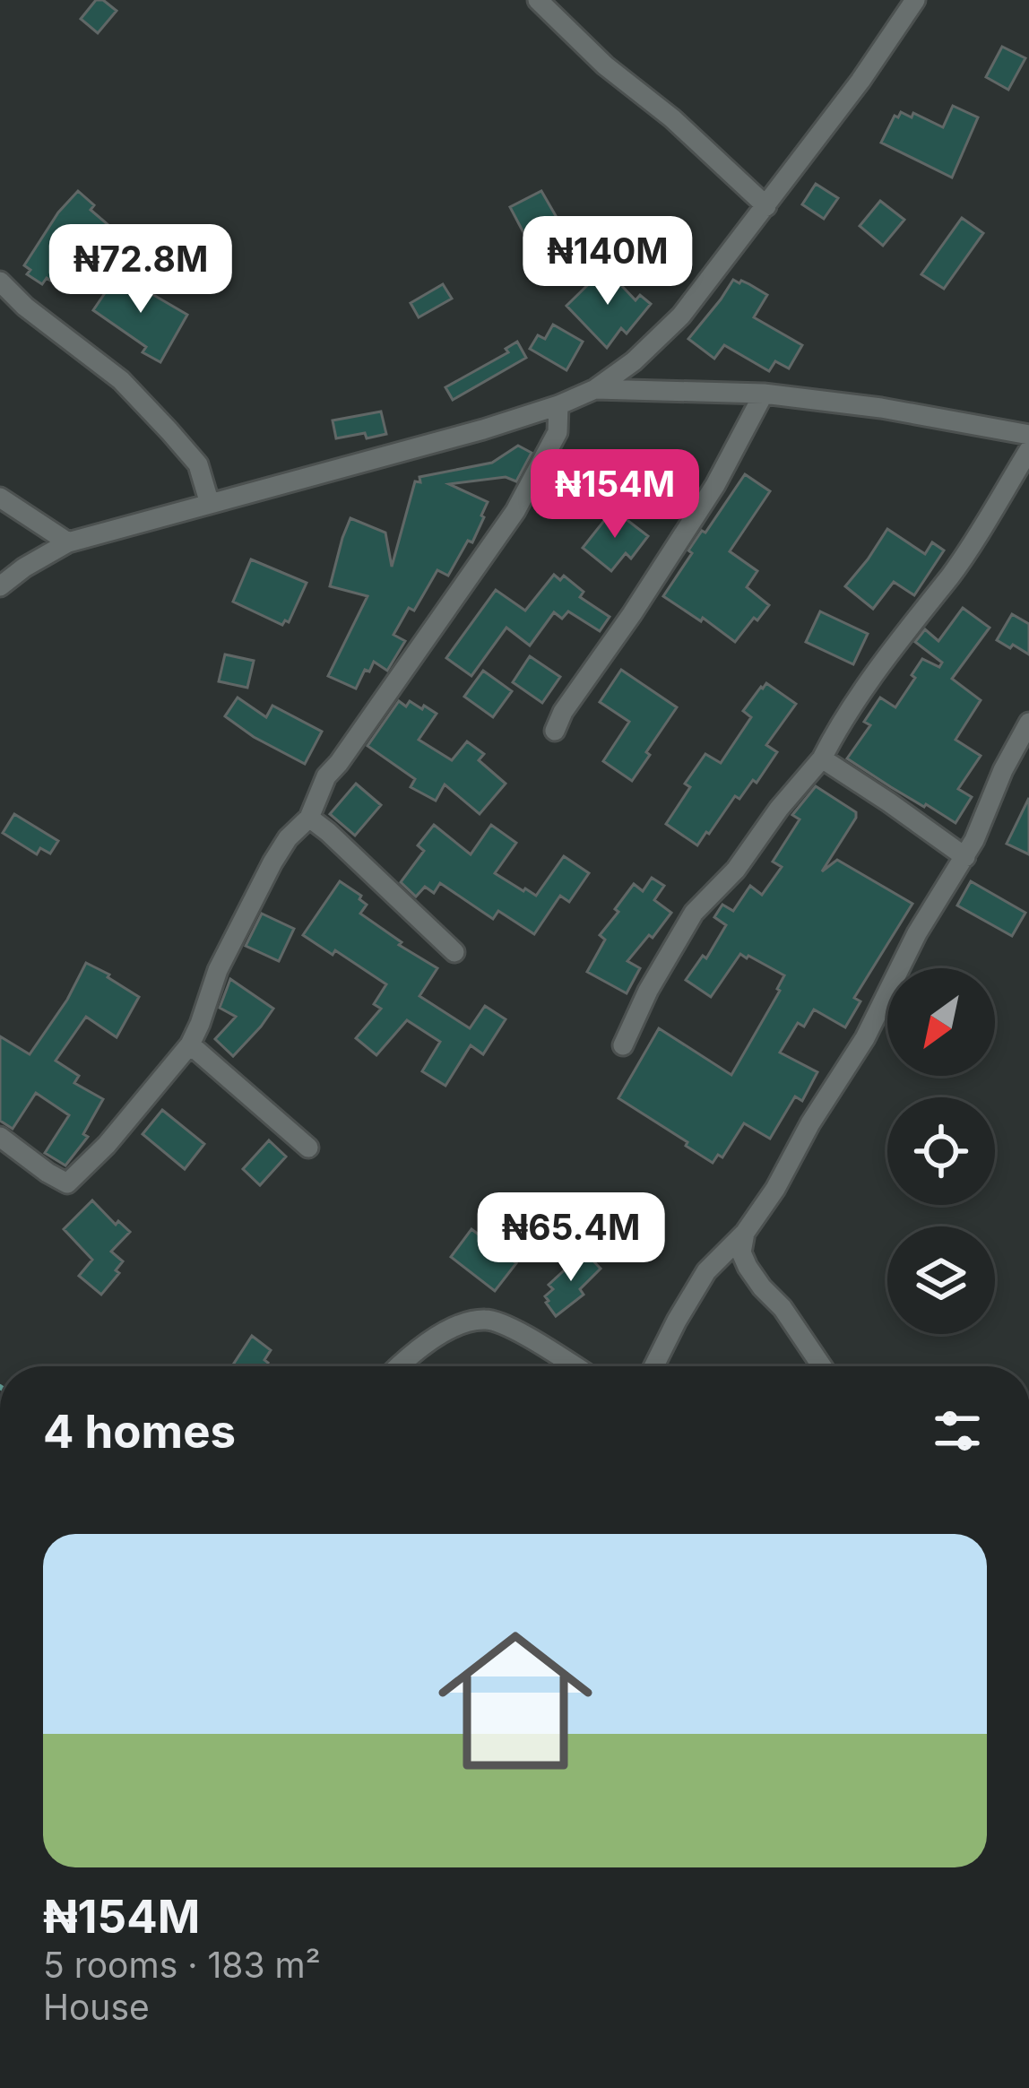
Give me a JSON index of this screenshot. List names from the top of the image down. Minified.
{"north":"bottom left","page":{"price":["₦140M","₦72.8M","₦154M","₦65.4M"],"heading":"4 homes","list":[{"name":"₦154M","note":"5 rooms · 183 m² · House"}]}}
